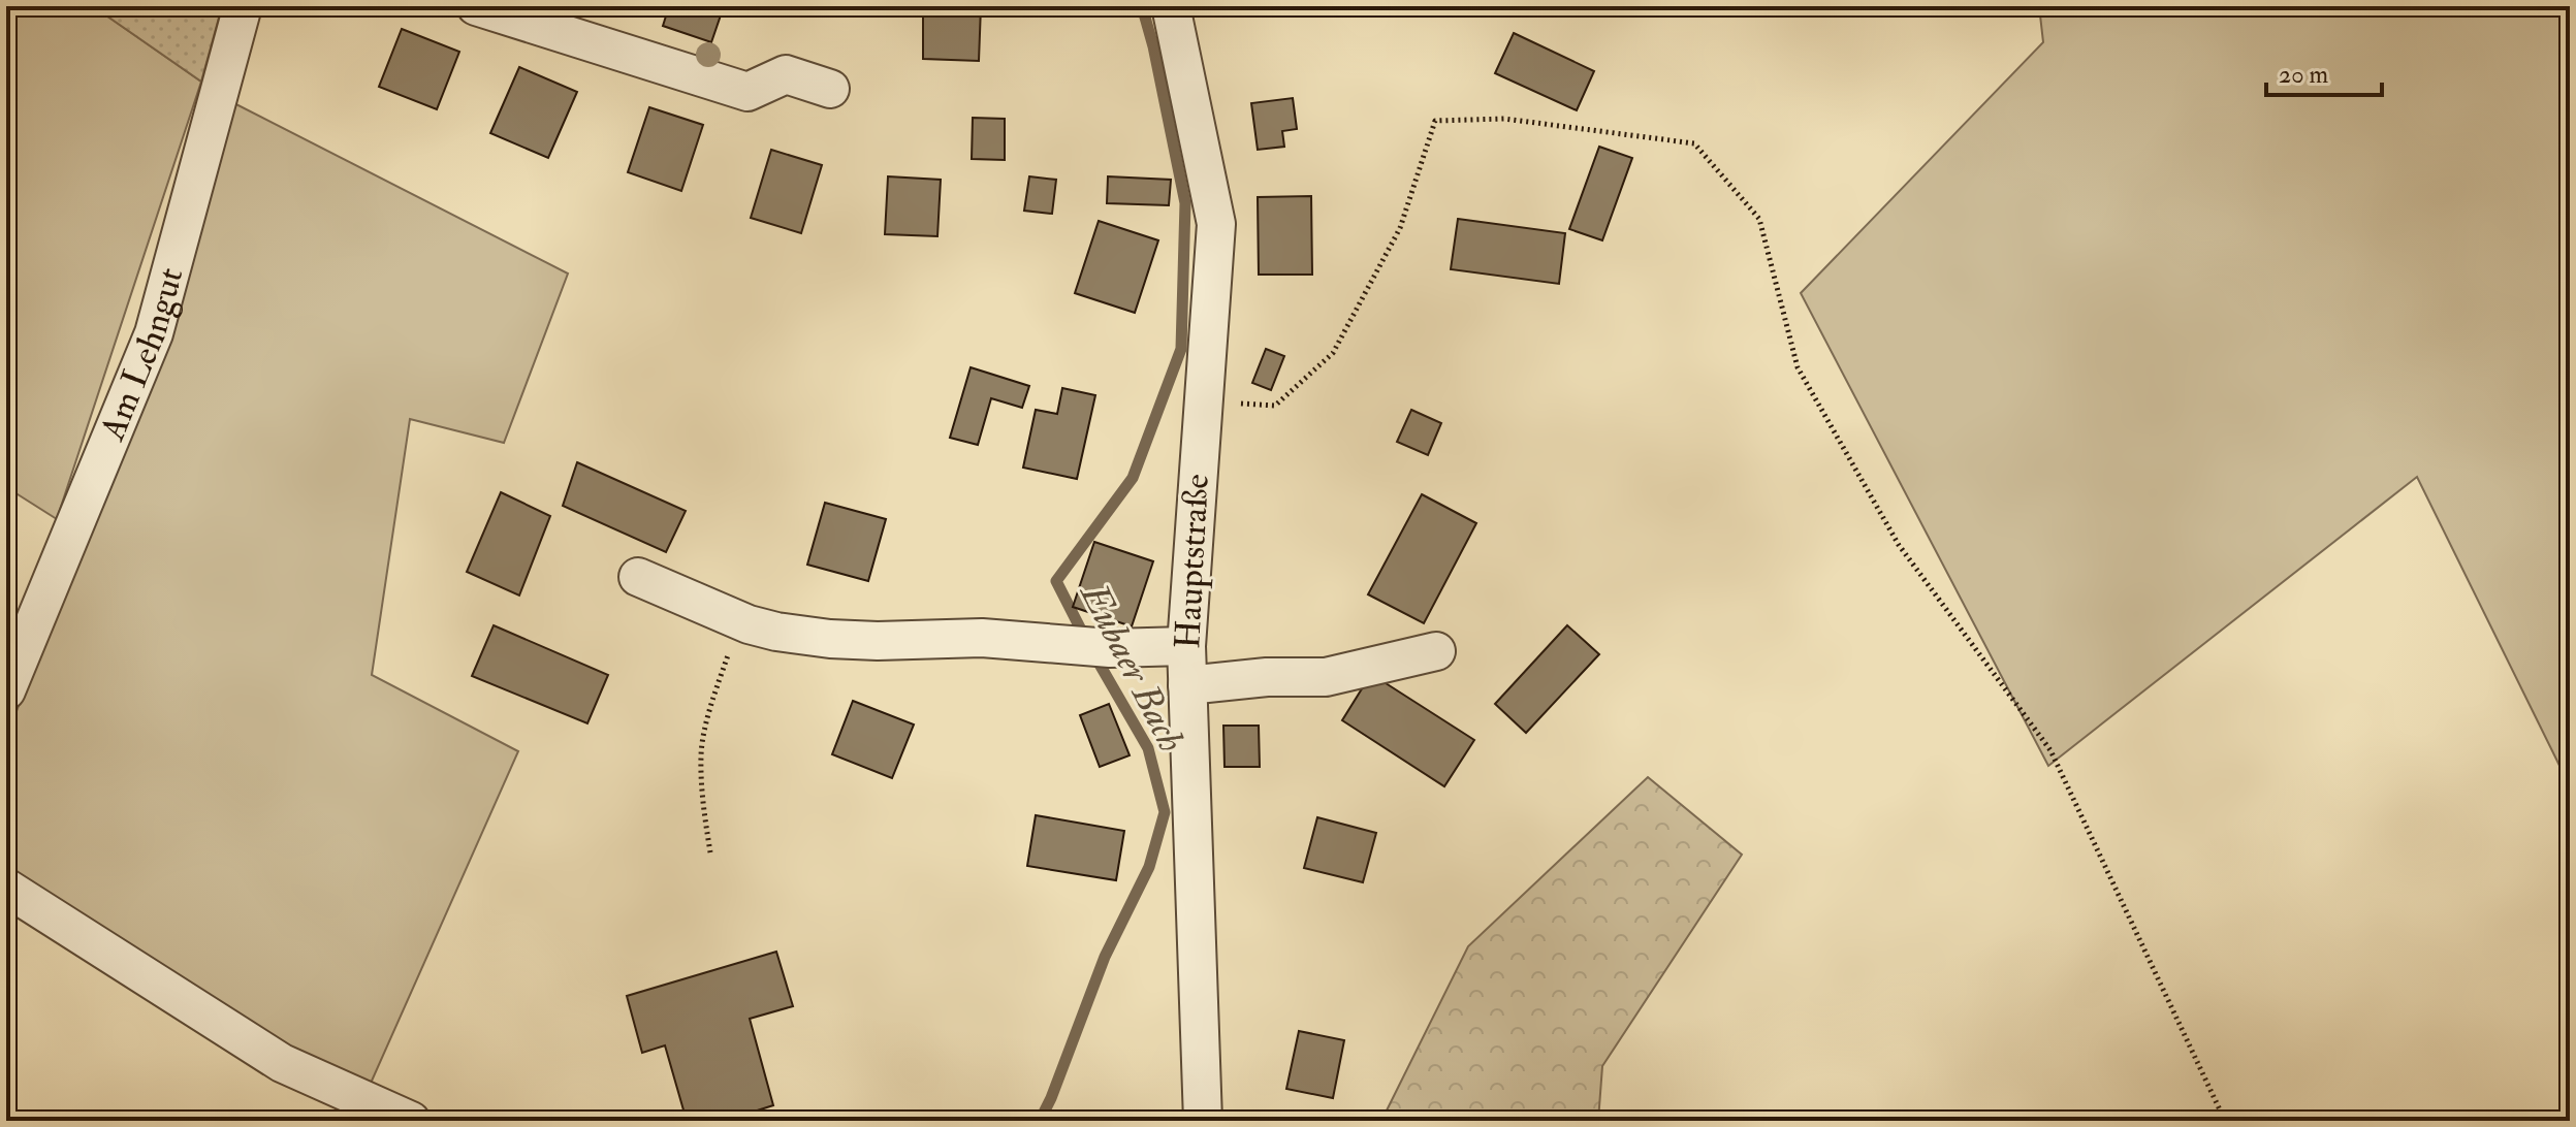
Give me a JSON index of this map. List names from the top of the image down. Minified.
{"streets":{"street":["Am Lehngut","Hauptstraße"]},"water":["Eubaer Bach"],"scale_bar":"20 m"}
